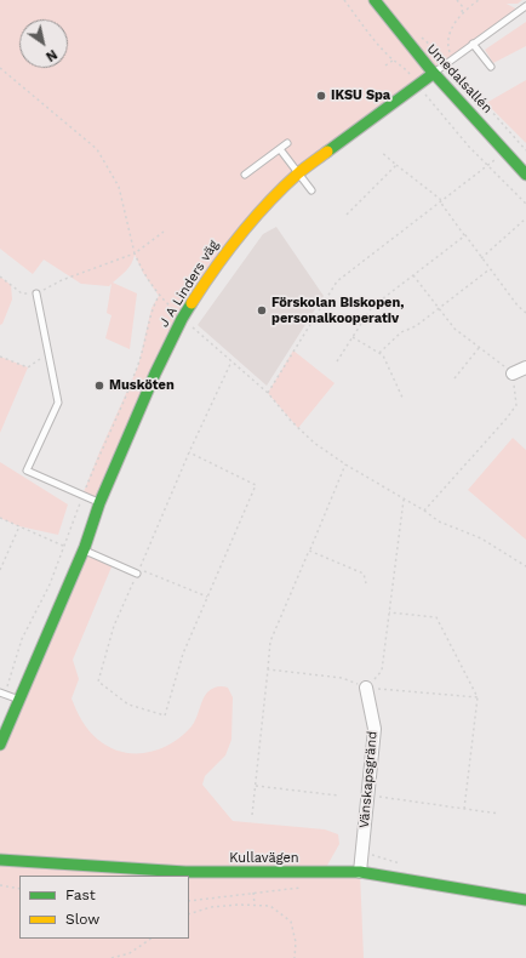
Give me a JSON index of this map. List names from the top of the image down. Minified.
{"streets":{"street":["Umedalsallén","J A Linders väg","Vänskapsgränd","Kullavägen"]},"crossings":[["Umedalsallén","J A Linders väg"],["Vänskapsgränd","Kullavägen"]],"places":["IKSU Spa","Förskolan Biskopen, personalkooperativ","Musköten"],"legend":["Fast","Slow"],"north":"bottom right"}
